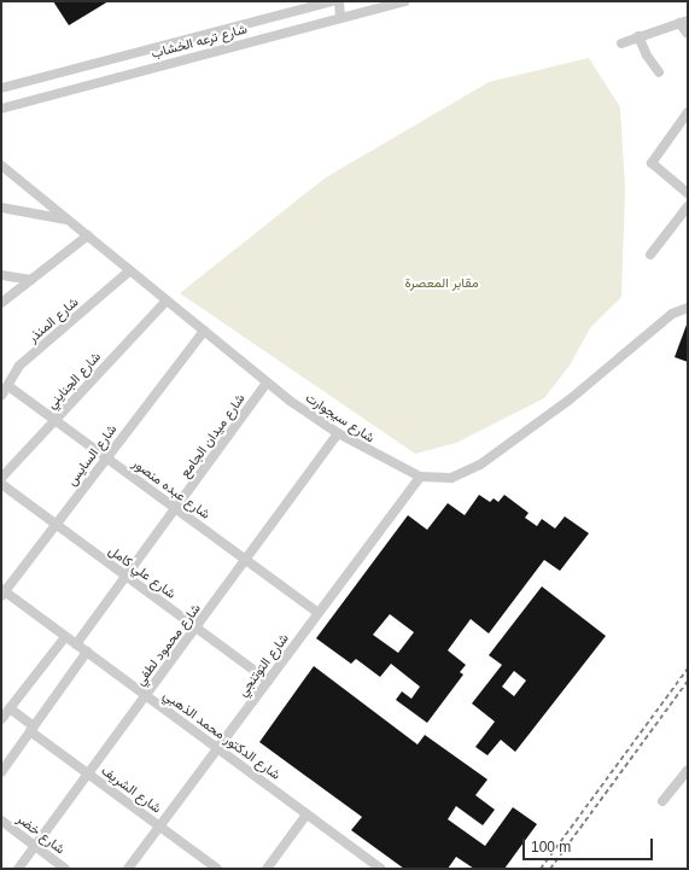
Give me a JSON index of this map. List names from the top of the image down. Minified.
{"streets":{"street":["شارع ترعه الخشاب","شارع المنذر","شارع الجنايني","شارع سيجوارت","شارع ميدان الجامع","شارع السايس","شارع عبده منصور","شارع علي كامل","شارع محمود لطفي","شارع التوتنجي","شارع الدكتور محمد الذهبي","شارع الشريف","شارع خضر"]},"crossings":[["شارع المنذر","شارع سيجوارت"],["شارع المنذر","شارع عبده منصور"],["شارع الجنايني","شارع سيجوارت"],["شارع الجنايني","شارع عبده منصور"],["شارع سيجوارت","شارع ميدان الجامع"],["شارع سيجوارت","شارع السايس"],["شارع سيجوارت","شارع محمود لطفي"],["شارع سيجوارت","شارع التوتنجي"],["شارع ميدان الجامع","شارع عبده منصور"],["شارع ميدان الجامع","شارع علي كامل"],["شارع ميدان الجامع","شارع الدكتور محمد الذهبي"],["شارع السايس","شارع عبده منصور"],["شارع السايس","شارع علي كامل"],["شارع السايس","شارع الدكتور محمد الذهبي"],["شارع عبده منصور","شارع محمود لطفي"],["شارع عبده منصور","شارع التوتنجي"],["شارع علي كامل","شارع محمود لطفي"],["شارع علي كامل","شارع التوتنجي"],["شارع محمود لطفي","شارع الدكتور محمد الذهبي"],["شارع محمود لطفي","شارع الشريف"],["شارع محمود لطفي","شارع خضر"],["شارع التوتنجي","شارع الدكتور محمد الذهبي"],["شارع التوتنجي","شارع الشريف"]],"parks":["مقابر المعصرة"],"scale_bar":"100 m"}
